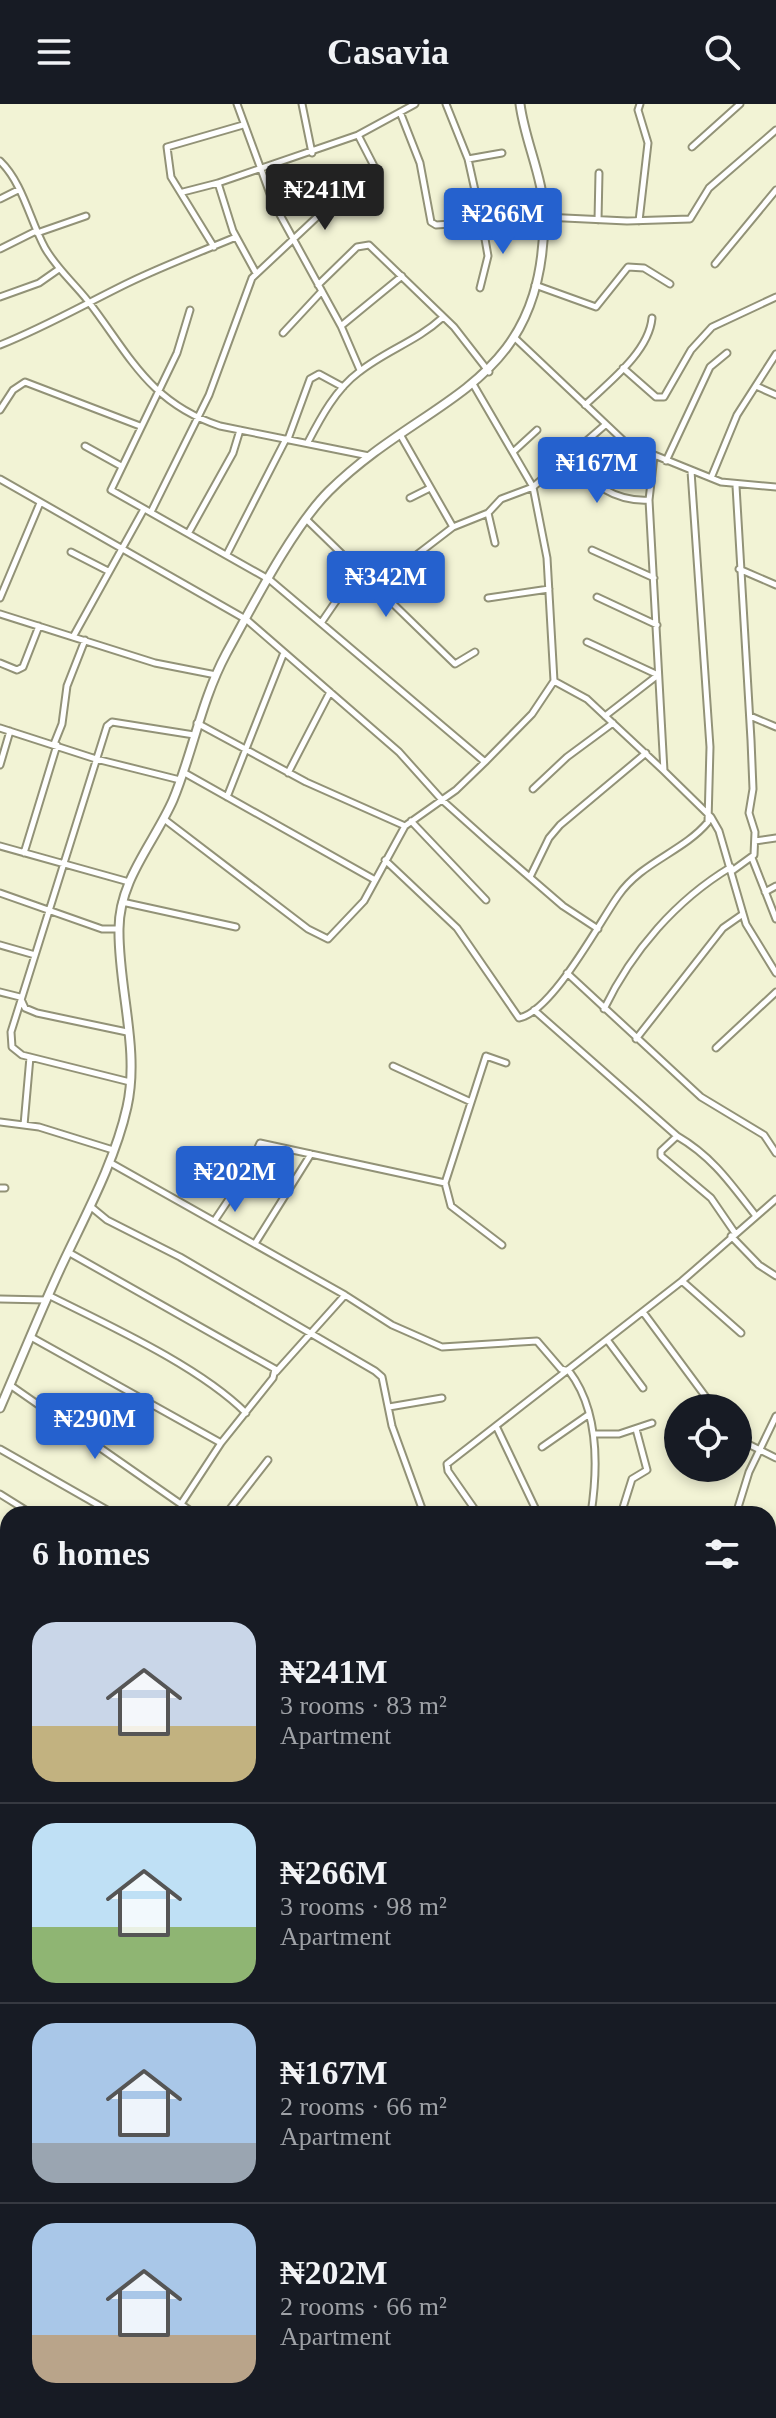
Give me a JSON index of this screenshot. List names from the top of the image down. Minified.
{"page":{"header":"Casavia","price":["₦241M","₦266M","₦167M","₦342M","₦202M","₦290M"],"heading":"6 homes","list":[{"name":"₦241M","note":"3 rooms · 83 m² · Apartment"},{"name":"₦266M","note":"3 rooms · 98 m² · Apartment"},{"name":"₦167M","note":"2 rooms · 66 m² · Apartment"},{"name":"₦202M","note":"2 rooms · 66 m² · Apartment"}]}}
